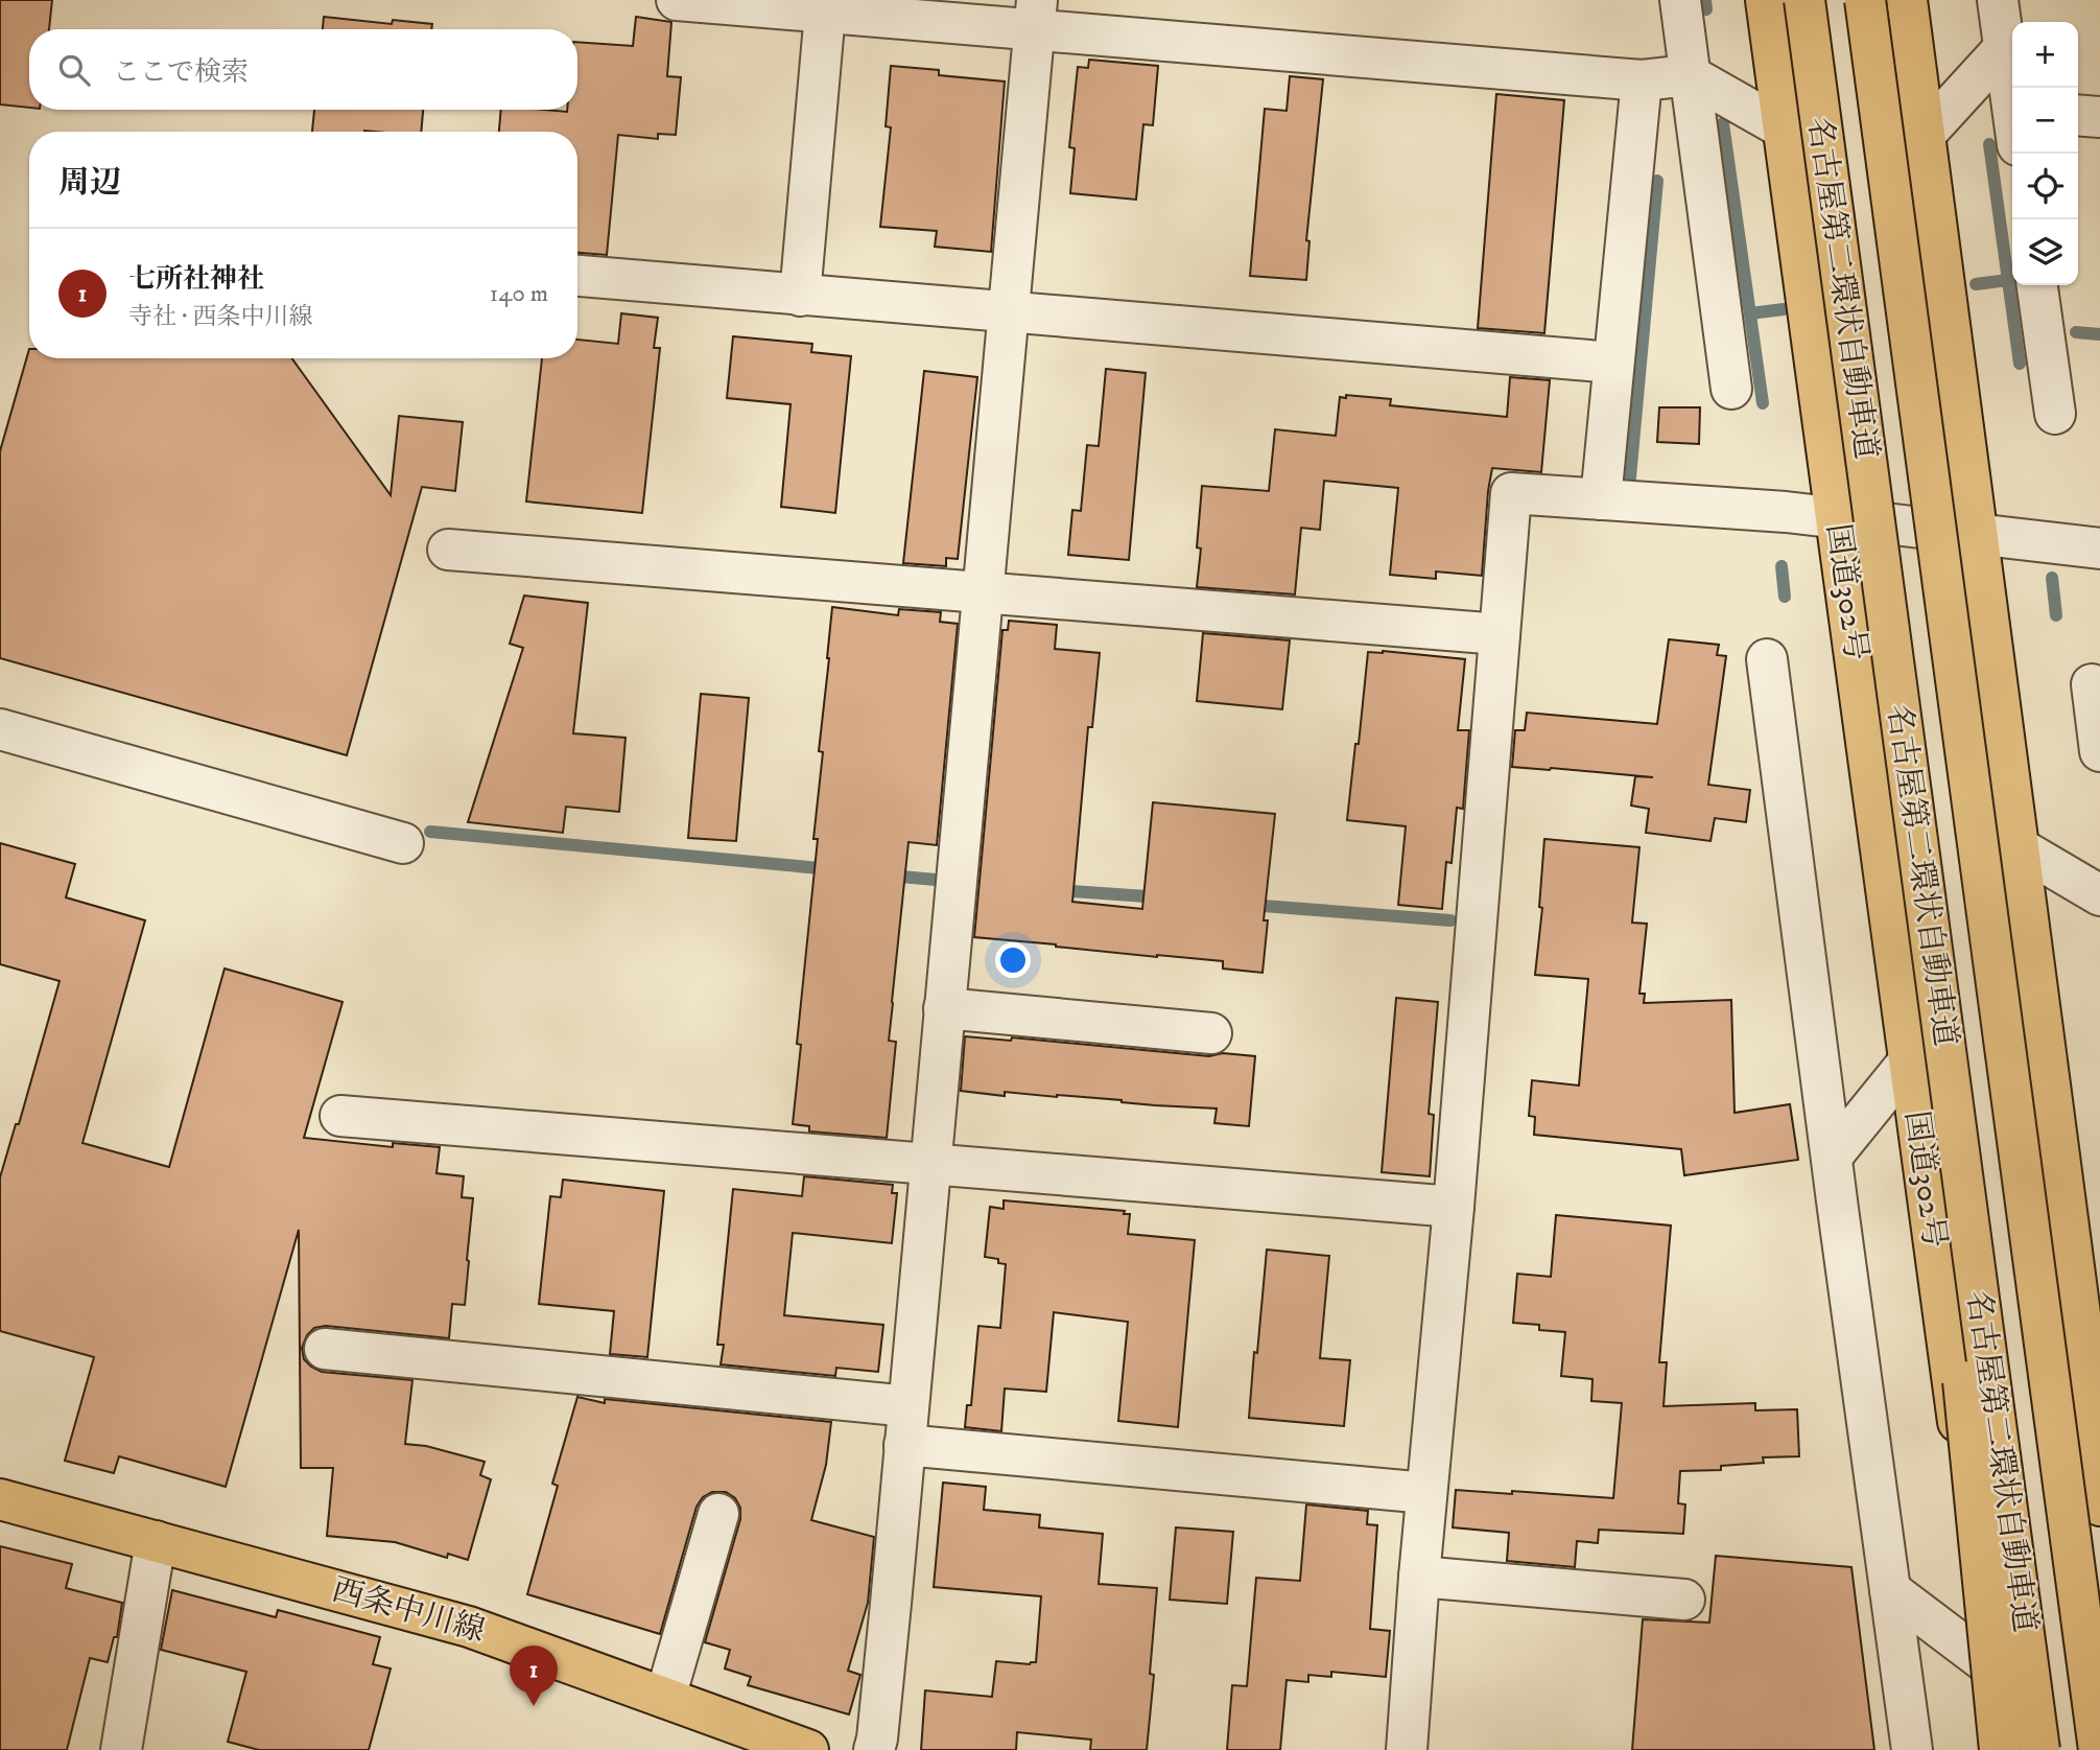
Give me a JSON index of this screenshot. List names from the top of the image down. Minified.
{"streets":{"main road":["名古屋第二環状自動車道","国道302号","西条中川線"]},"page":{"map_buttons":["+","−"],"search":"ここで検索","heading":"周辺","list":[{"mark":"1","name":"七所社神社","note":"寺社 · 西条中川線","value":"140 m"}],"pins":"1"}}
